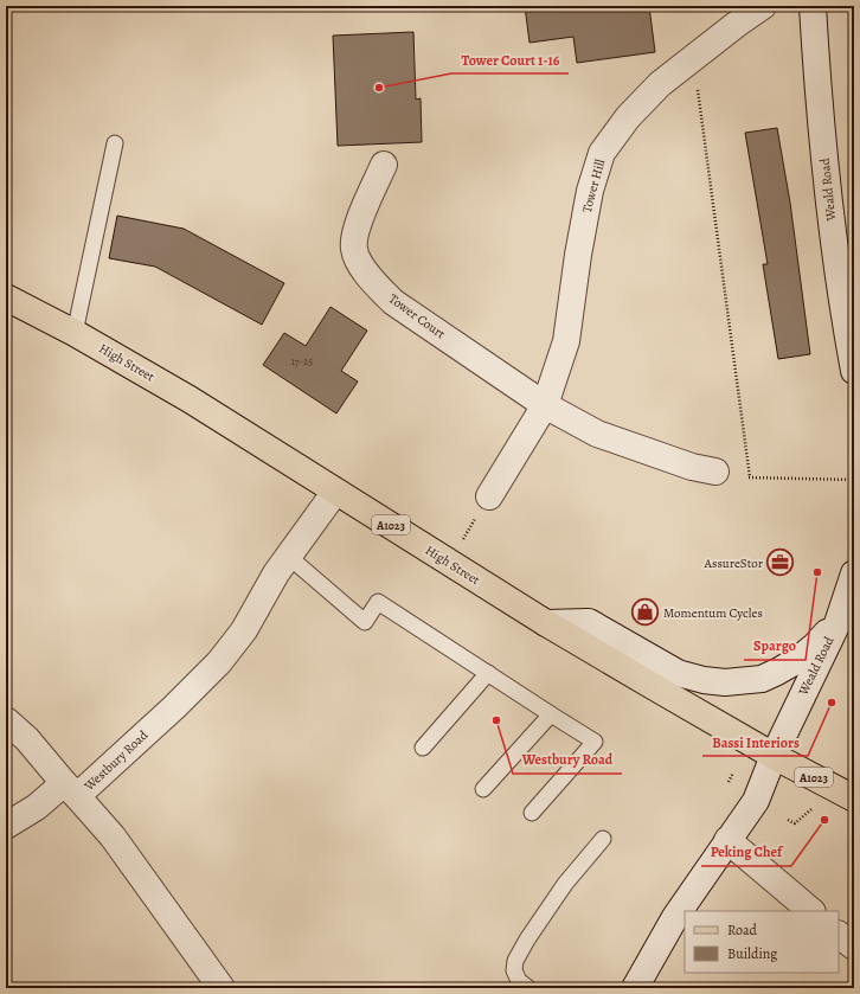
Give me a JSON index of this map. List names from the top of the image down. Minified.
{"streets":{"main road":["High Street","A1023"],"street":["Tower Hill","Weald Road","Tower Court","Westbury Road"]},"crossings":[["Tower Hill","Tower Court"],["Weald Road","High Street"],["High Street","Westbury Road"]],"places":{"other":["Tower Court 1-16","Spargo","Bassi Interiors","Westbury Road","Peking Chef"],"office":["AssureStor"],"shop":["Momentum Cycles"]},"house_numbers":["17-25"],"legend":["Road","Building"]}
